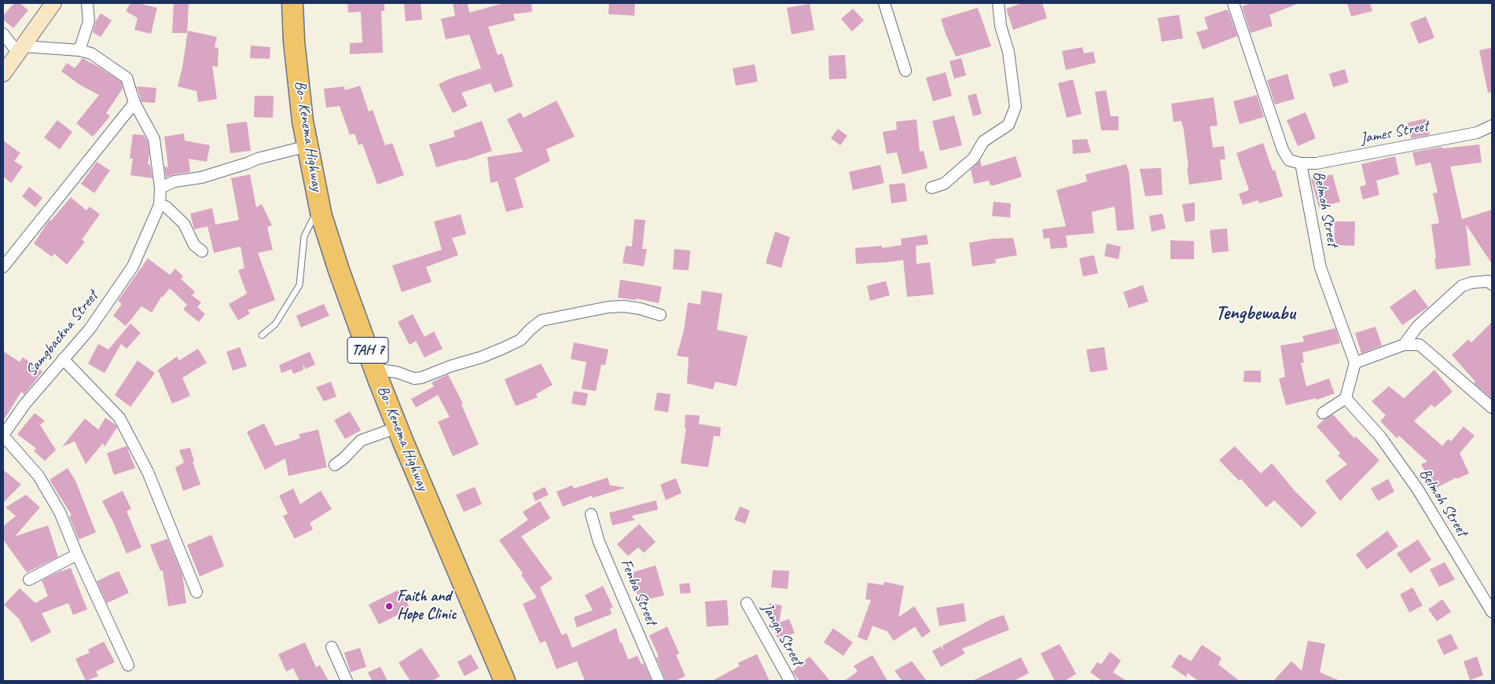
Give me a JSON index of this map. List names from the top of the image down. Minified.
{"streets":{"highway":["Bo- Kenema Highway","TAH 7"],"street":["James Street","Belmoh Street","Samgbackna Street","Fenba Street","Janga Street"]},"crossings":[["James Street","Belmoh Street"]],"districts":["Tengbewabu"],"places":["Faith and Hope Clinic"]}
